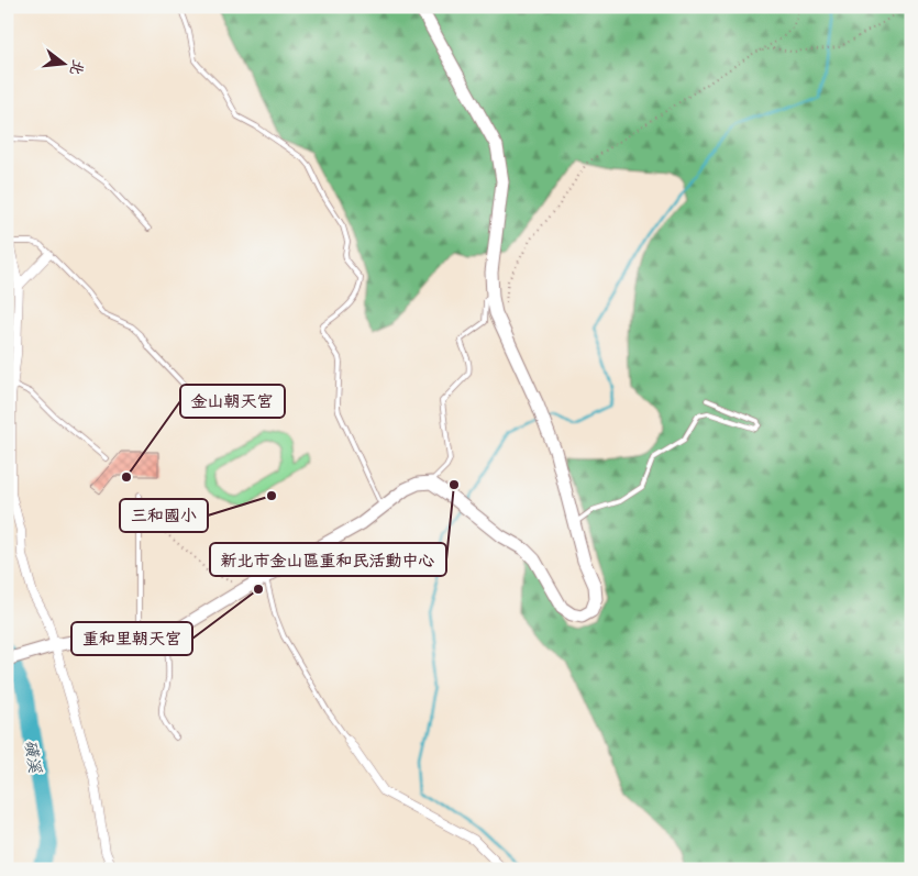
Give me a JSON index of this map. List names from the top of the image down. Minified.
{"water":["磺溪"],"places":["金山朝天宮","新北市金山區重和民活動中心","三和國小","重和里朝天宮"],"north":"right"}
